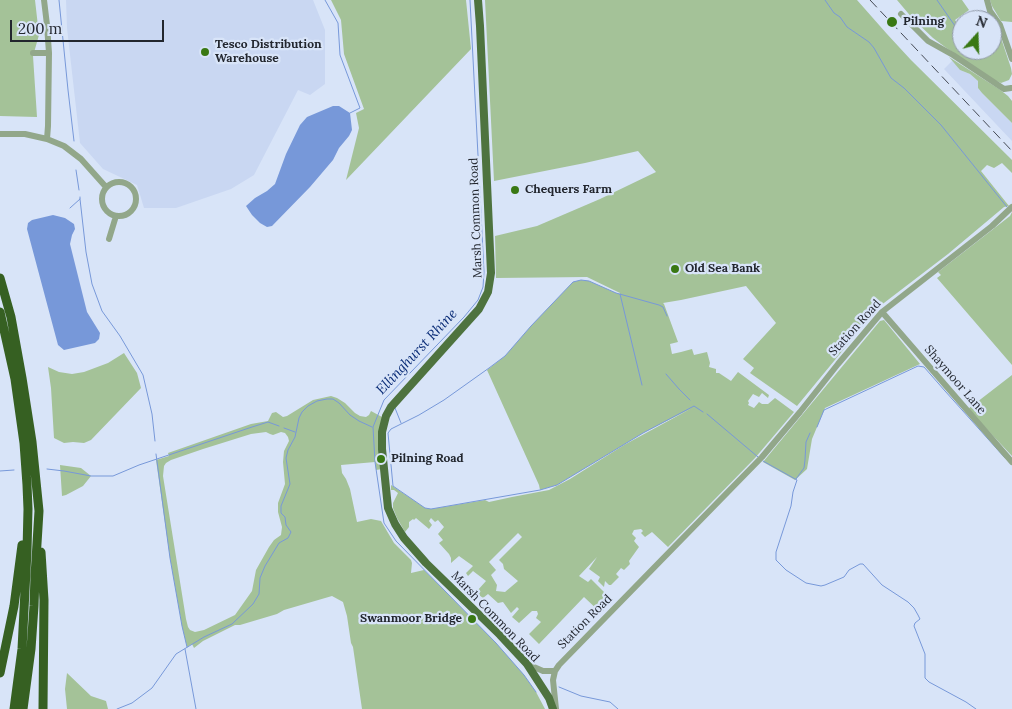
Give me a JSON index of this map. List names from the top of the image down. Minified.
{"streets":{"main road":["Marsh Common Road"],"street":["Station Road","Shaymoor Lane"]},"crossings":[["Station Road","Shaymoor Lane"]],"water":["Ellinghurst Rhine"],"places":["Pilning","Tesco Distribution Warehouse","Chequers Farm","Old Sea Bank","Pilning Road","Swanmoor Bridge"],"scale_bar":"200 m","north":"top"}
